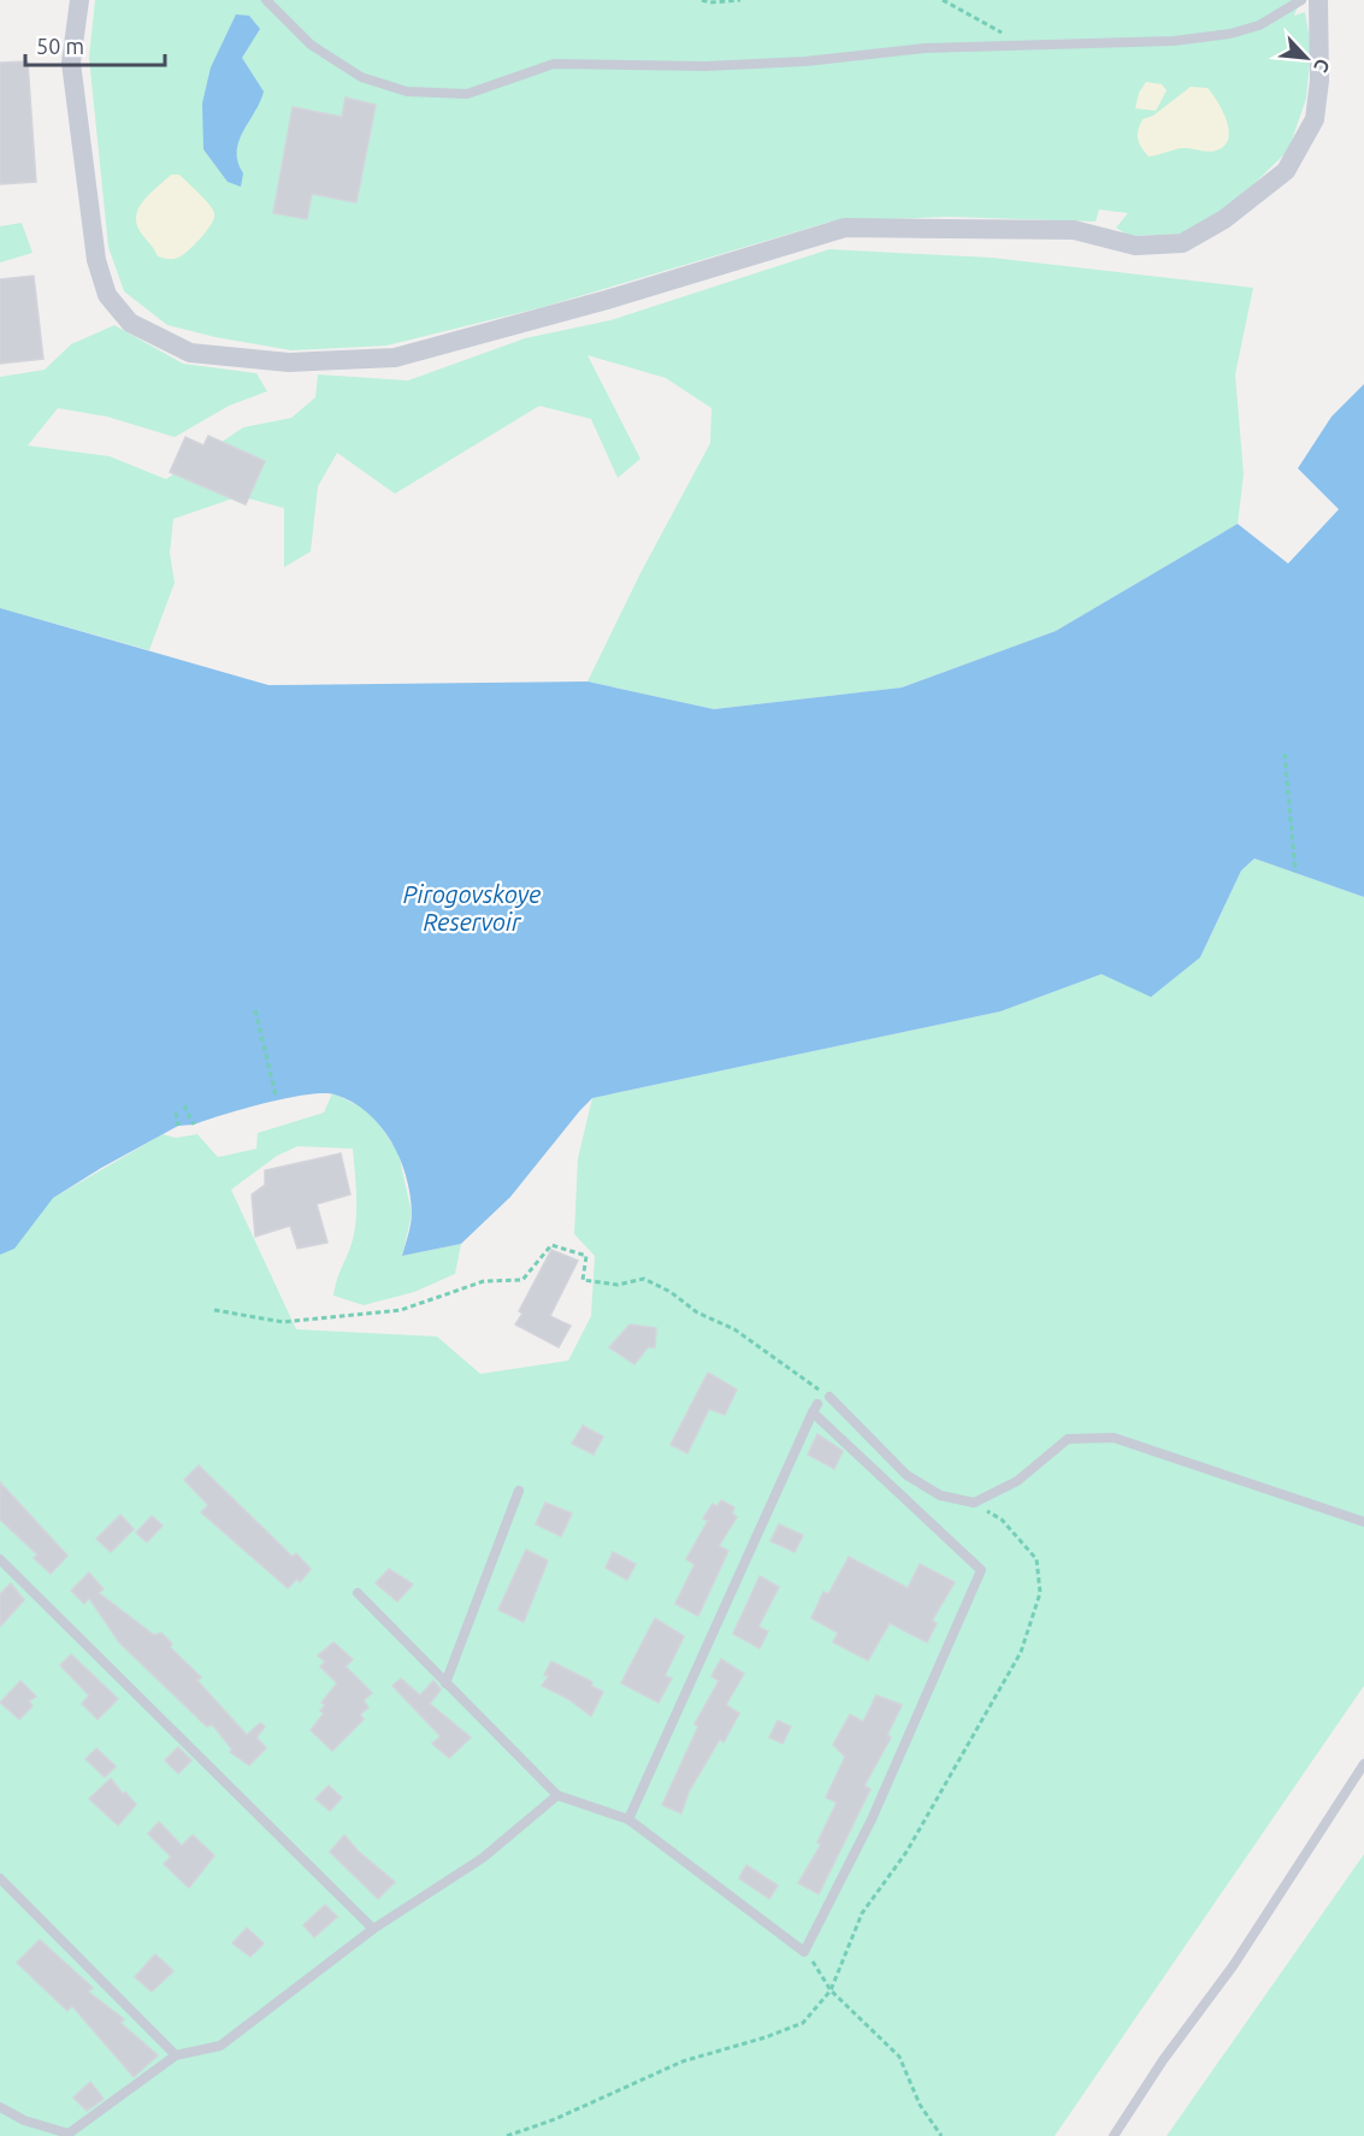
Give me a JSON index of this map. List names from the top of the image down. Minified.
{"water":["Pirogovskoye Reservoir"],"scale_bar":"50 m","north":"bottom right"}
